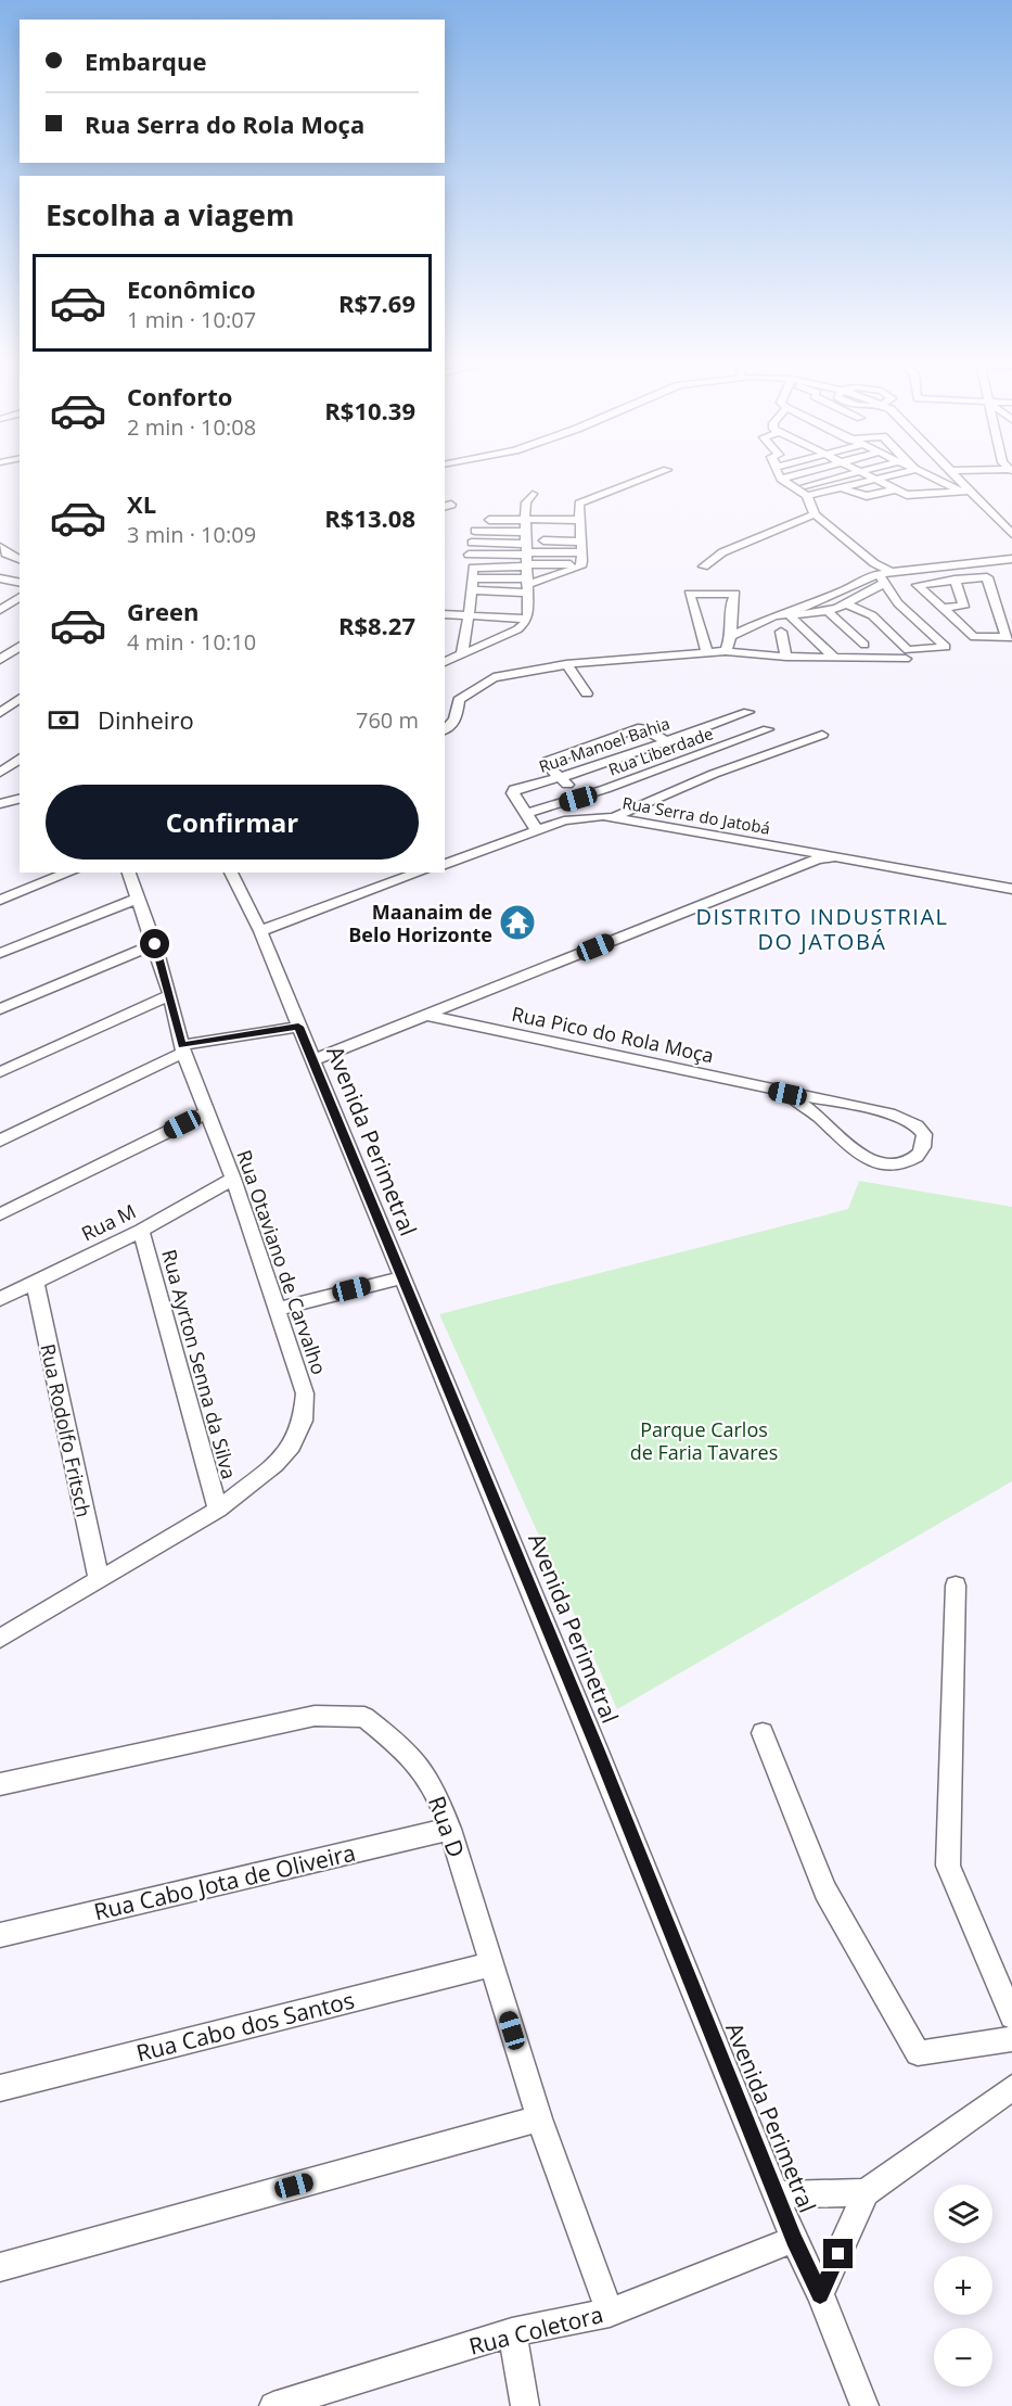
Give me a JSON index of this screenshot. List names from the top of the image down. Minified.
{"streets":{"street":["Rua Manoel Bahia","Rua Liberdade","Rua Serra do Jatobá","Rua Pico do Rola Moça","Avenida Perimetral","Rua M","Rua Otaviano de Carvalho","Rua Ayrton Senna da Silva","Rua Rodolfo Fritsch","Rua D","Rua Cabo Jota de Oliveira","Rua Cabo dos Santos","Rua Coletora"]},"crossings":[["Rua Manoel Bahia","Rua Liberdade"],["Rua Manoel Bahia","Rua Serra do Jatobá"],["Avenida Perimetral","Rua Coletora"],["Rua M","Rua Otaviano de Carvalho"],["Rua M","Rua Ayrton Senna da Silva"],["Rua M","Rua Rodolfo Fritsch"],["Rua Otaviano de Carvalho","Rua Ayrton Senna da Silva"],["Rua Otaviano de Carvalho","Rua Rodolfo Fritsch"],["Rua D","Rua Cabo Jota de Oliveira"],["Rua D","Rua Cabo dos Santos"],["Rua D","Rua Coletora"]],"districts":["DISTRITO INDUSTRIAL DO JATOBÁ"],"parks":["Parque Carlos de Faria Tavares"],"places":{"temple":["Maanaim de Belo Horizonte"]},"page":{"banner":["Embarque","Rua Serra do Rola Moça"],"heading":"Escolha a viagem","list":[{"name":"Econômico","note":"1 min · 10:07","value":"R$7.69"},{"name":"Conforto","note":"2 min · 10:08","value":"R$10.39"},{"name":"XL","note":"3 min · 10:09","value":"R$13.08"},{"name":"Green","note":"4 min · 10:10","value":"R$8.27"}],"pay":["Dinheiro","760 m"],"buttons":"Confirmar","map_buttons":["+","−"]}}
